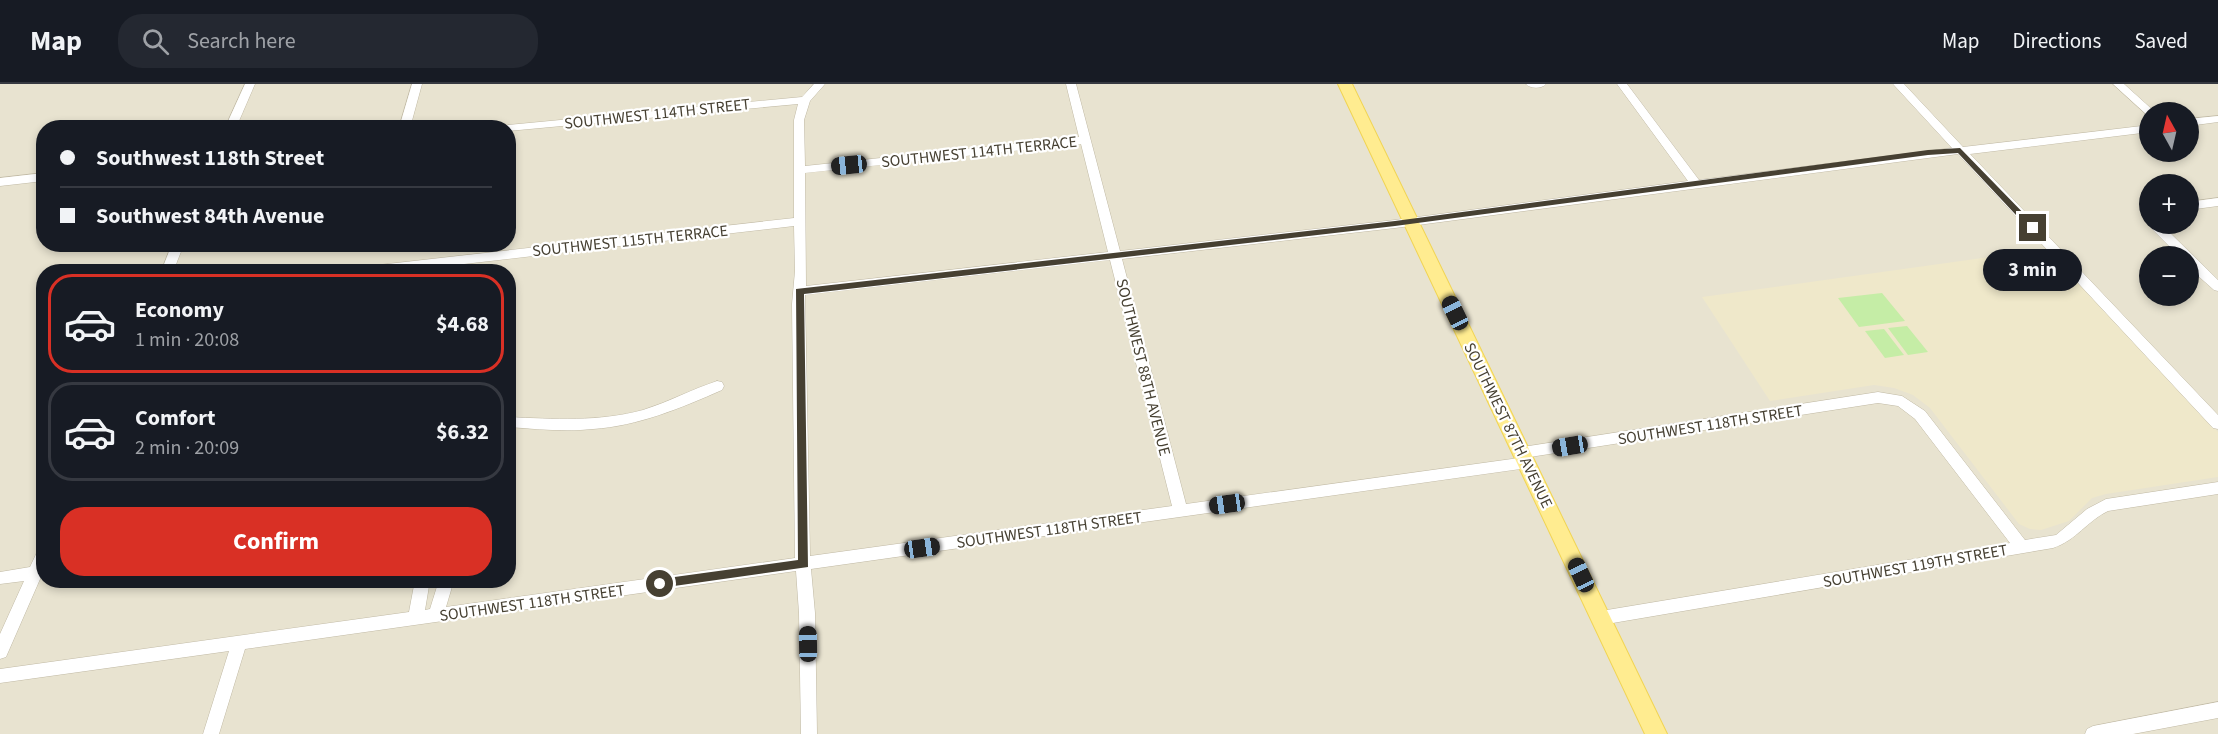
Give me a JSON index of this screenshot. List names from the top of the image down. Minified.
{"streets":{"main road":["SOUTHWEST 87TH AVENUE"],"street":["SOUTHWEST 114TH STREET","SOUTHWEST 114TH TERRACE","SOUTHWEST 115TH TERRACE","SOUTHWEST 88TH AVENUE","SOUTHWEST 118TH STREET","SOUTHWEST 119TH STREET"]},"crossings":[["SOUTHWEST 114TH TERRACE","SOUTHWEST 88TH AVENUE"],["SOUTHWEST 88TH AVENUE","SOUTHWEST 118TH STREET"],["SOUTHWEST 118TH STREET","SOUTHWEST 87TH AVENUE"],["SOUTHWEST 118TH STREET","SOUTHWEST 119TH STREET"],["SOUTHWEST 87TH AVENUE","SOUTHWEST 119TH STREET"]],"north":"top","page":{"header":"Map","search":"Search here","nav":["Map","Directions","Saved"],"map_buttons":["+","−"],"banner":["Southwest 118th Street","Southwest 84th Avenue"],"bubble":"3 min","list":[{"name":"Economy","note":"1 min · 20:08","value":"$4.68"},{"name":"Comfort","note":"2 min · 20:09","value":"$6.32"}],"buttons":"Confirm"}}
